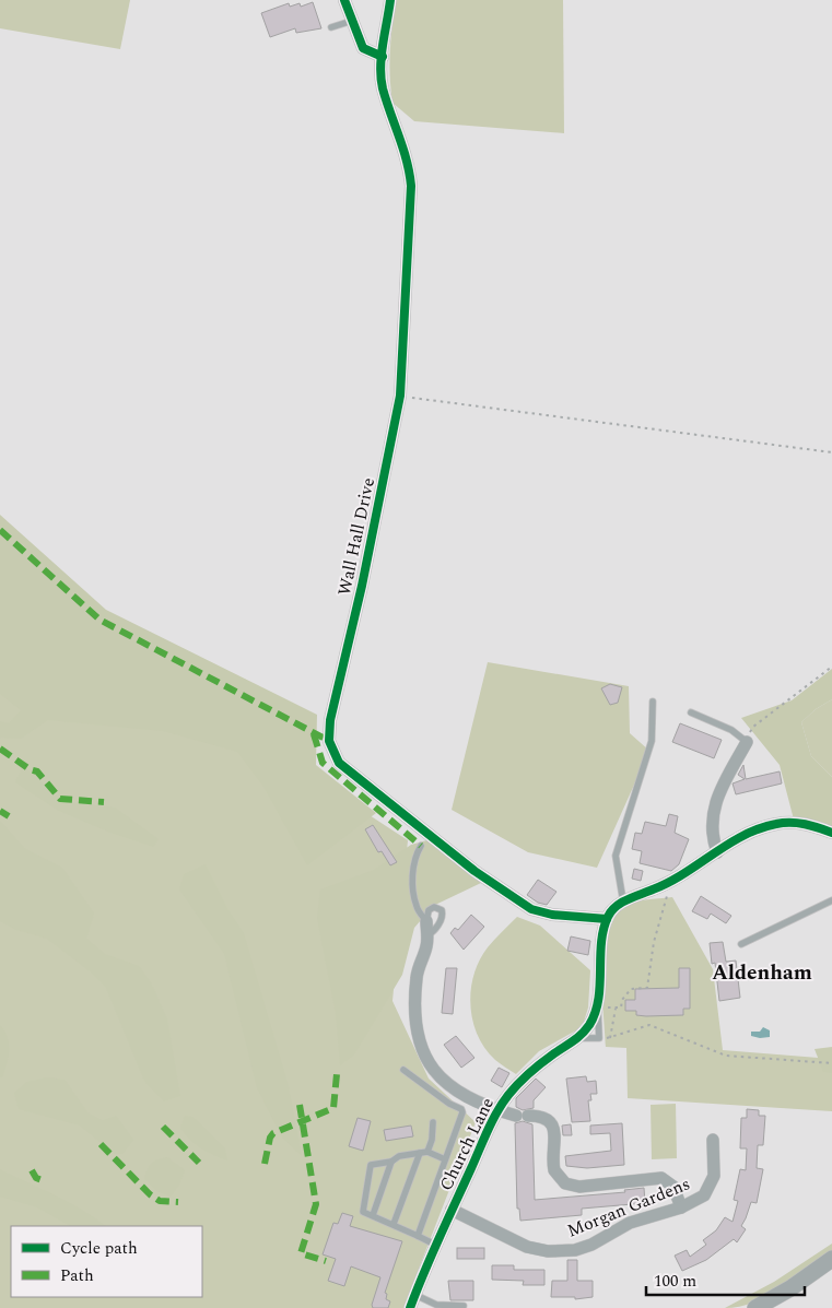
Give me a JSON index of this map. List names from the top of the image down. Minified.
{"streets":{"street":["Wall Hall Drive","Church Lane","Morgan Gardens"]},"crossings":[["Wall Hall Drive","Church Lane"],["Church Lane","Morgan Gardens"]],"districts":["Aldenham"],"legend":["Cycle path","Path"],"scale_bar":"100 m"}
